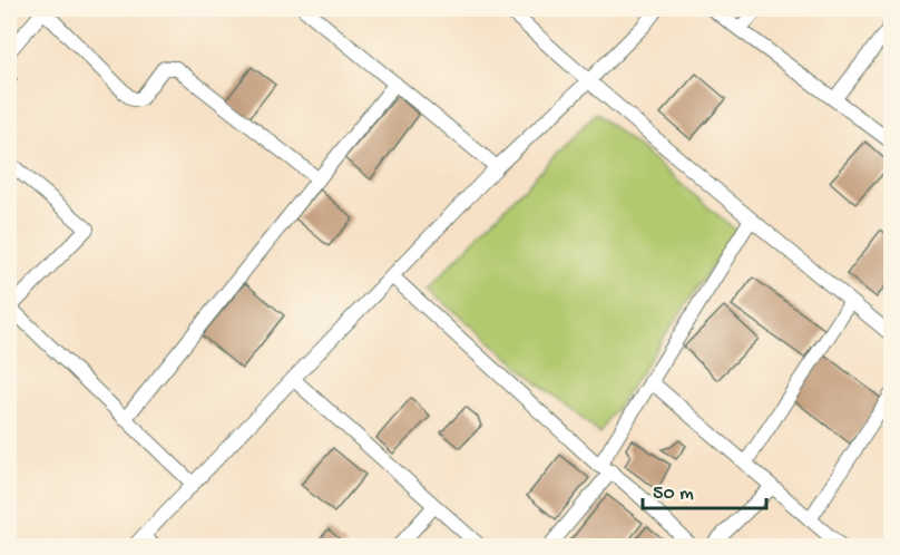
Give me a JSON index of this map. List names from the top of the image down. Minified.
{"scale_bar":"50 m"}
